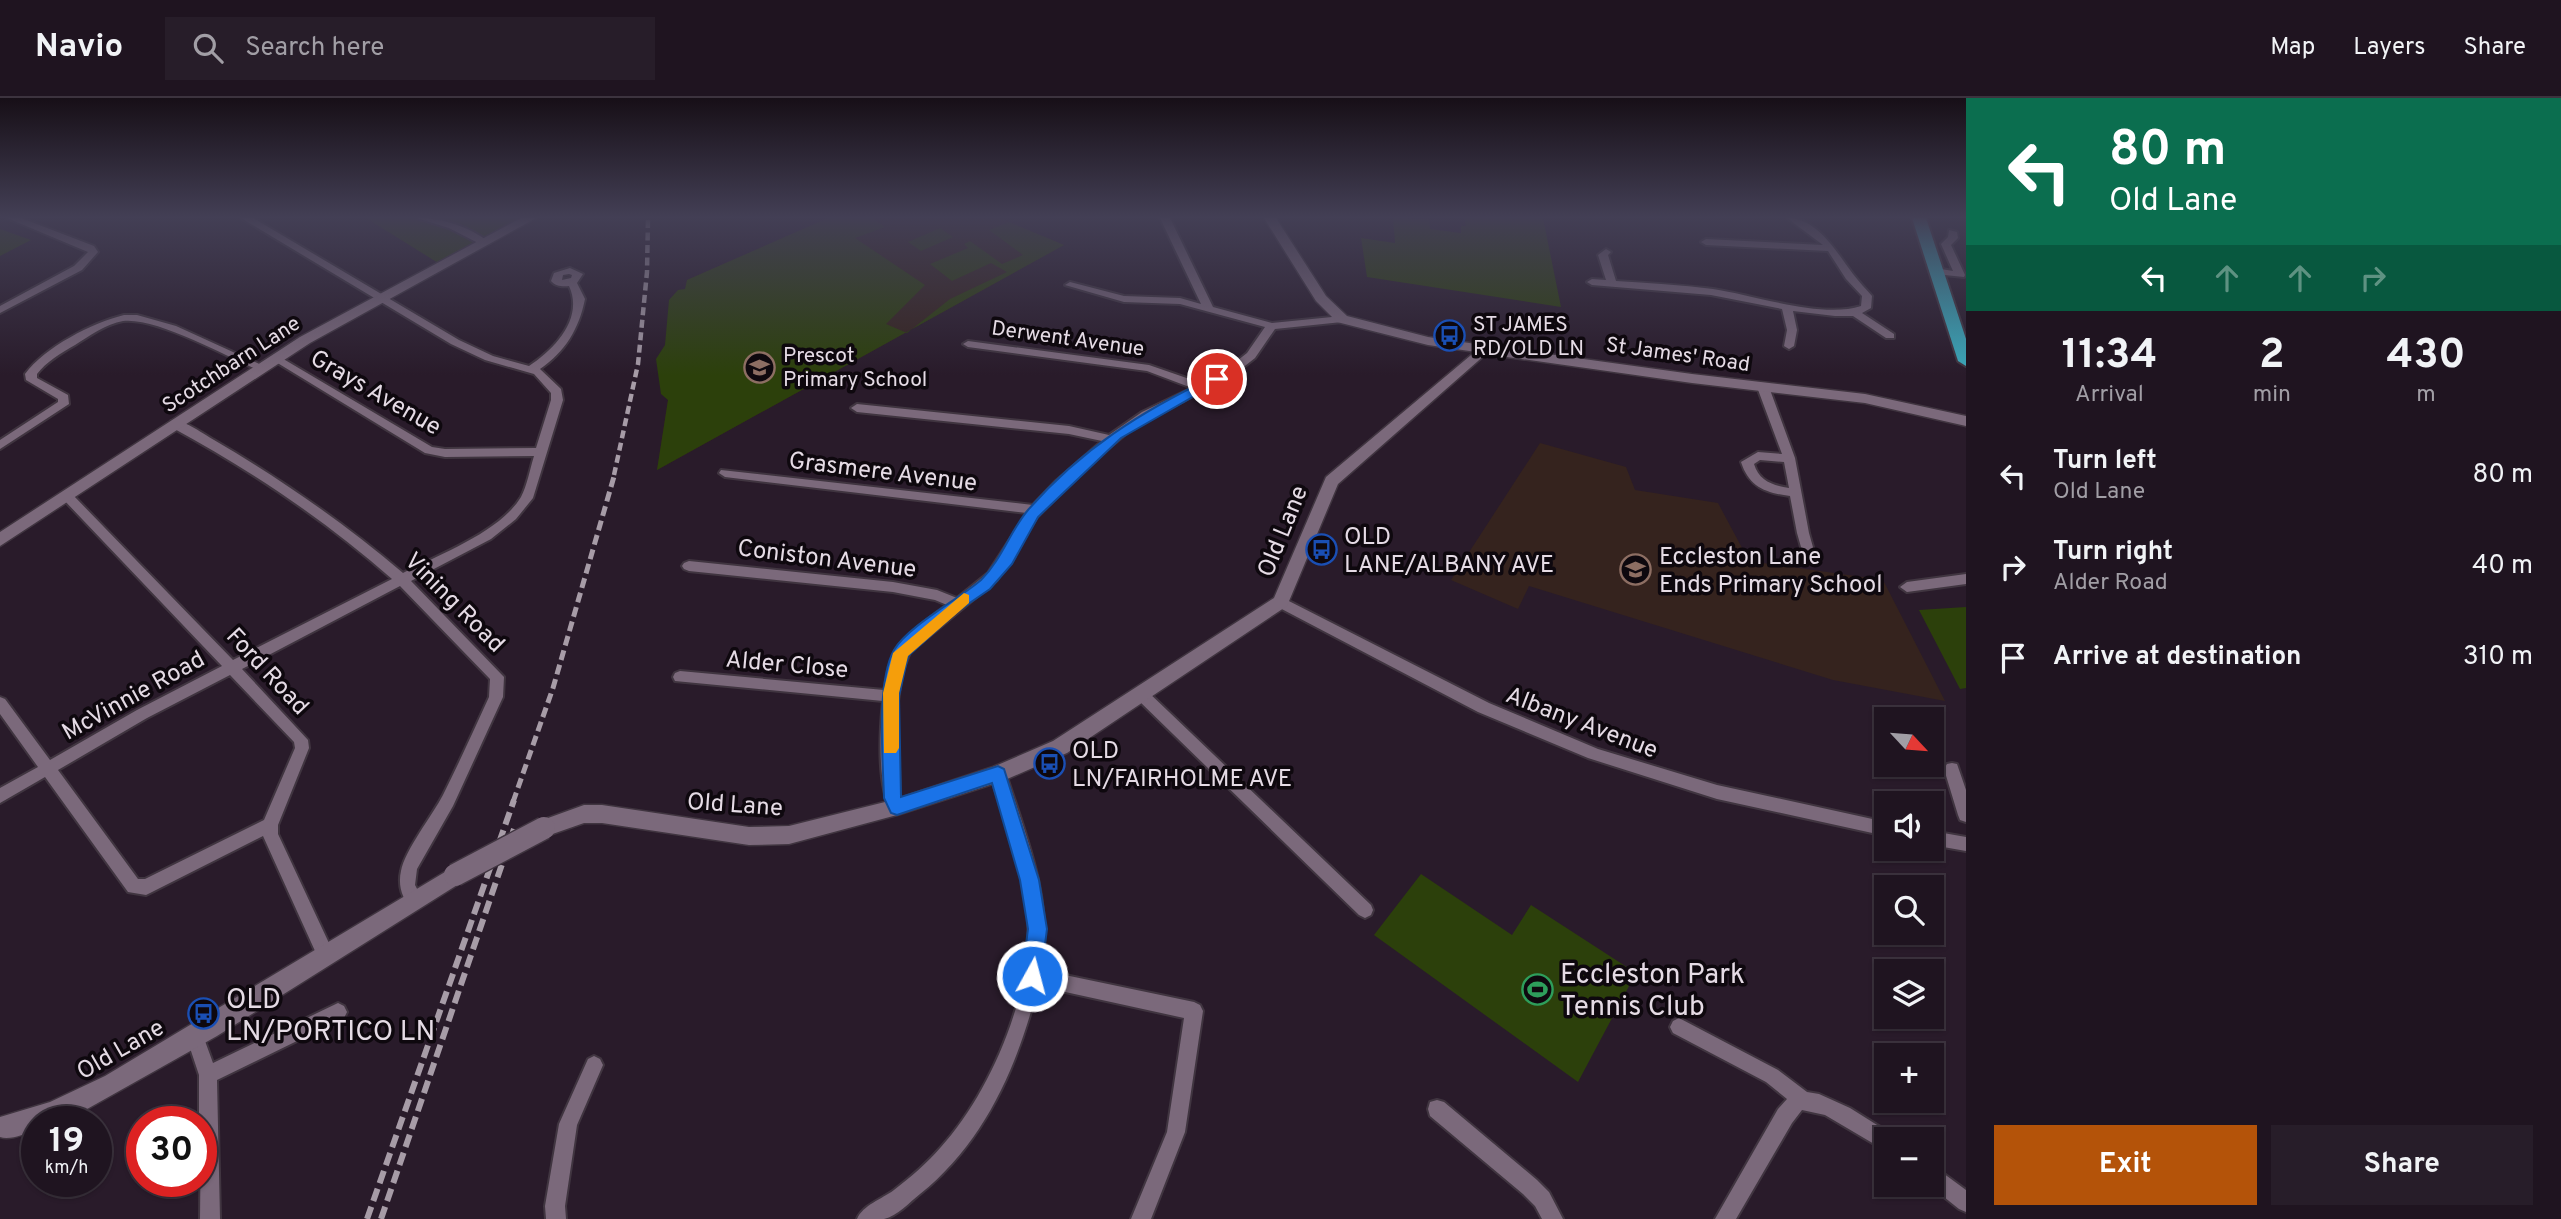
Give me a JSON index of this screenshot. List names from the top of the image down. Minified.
{"streets":{"main road":["St James' Road","Scotchbarn Lane","Old Lane"],"street":["Derwent Avenue","Grays Avenue","Grasmere Avenue","Coniston Avenue","Vining Road","Alder Close","Ford Road","McVinnie Road","Albany Avenue"]},"crossings":[["St James' Road","Old Lane"],["Scotchbarn Lane","Grays Avenue"],["Scotchbarn Lane","Vining Road"],["Scotchbarn Lane","Ford Road"],["Grays Avenue","McVinnie Road"],["Old Lane","Vining Road"],["Old Lane","Albany Avenue"],["Vining Road","McVinnie Road"],["Ford Road","McVinnie Road"]],"places":{"bus stop":["ST JAMES RD/OLD LN","OLD LANE/ALBANY AVE","OLD LN/FAIRHOLME AVE","OLD LN/PORTICO LN"],"school or university":["Prescot Primary School","Eccleston Lane Ends Primary School"],"sports":["Eccleston Park Tennis Club"]},"north":"bottom right","page":{"header":"Navio","search":"Search here","nav":["Map","Layers","Share"],"turn":["80 m","Old Lane"],"eta":["11:34","Arrival","2","min","430","m"],"list":[{"name":"Turn left","note":"Old Lane","value":"80 m"},{"name":"Turn right","note":"Alder Road","value":"40 m"},{"name":"Arrive at destination","value":"310 m"}],"map_buttons":["+","−"],"speed":"19 km/h","limit":"30","buttons":["Exit","Share"]}}
